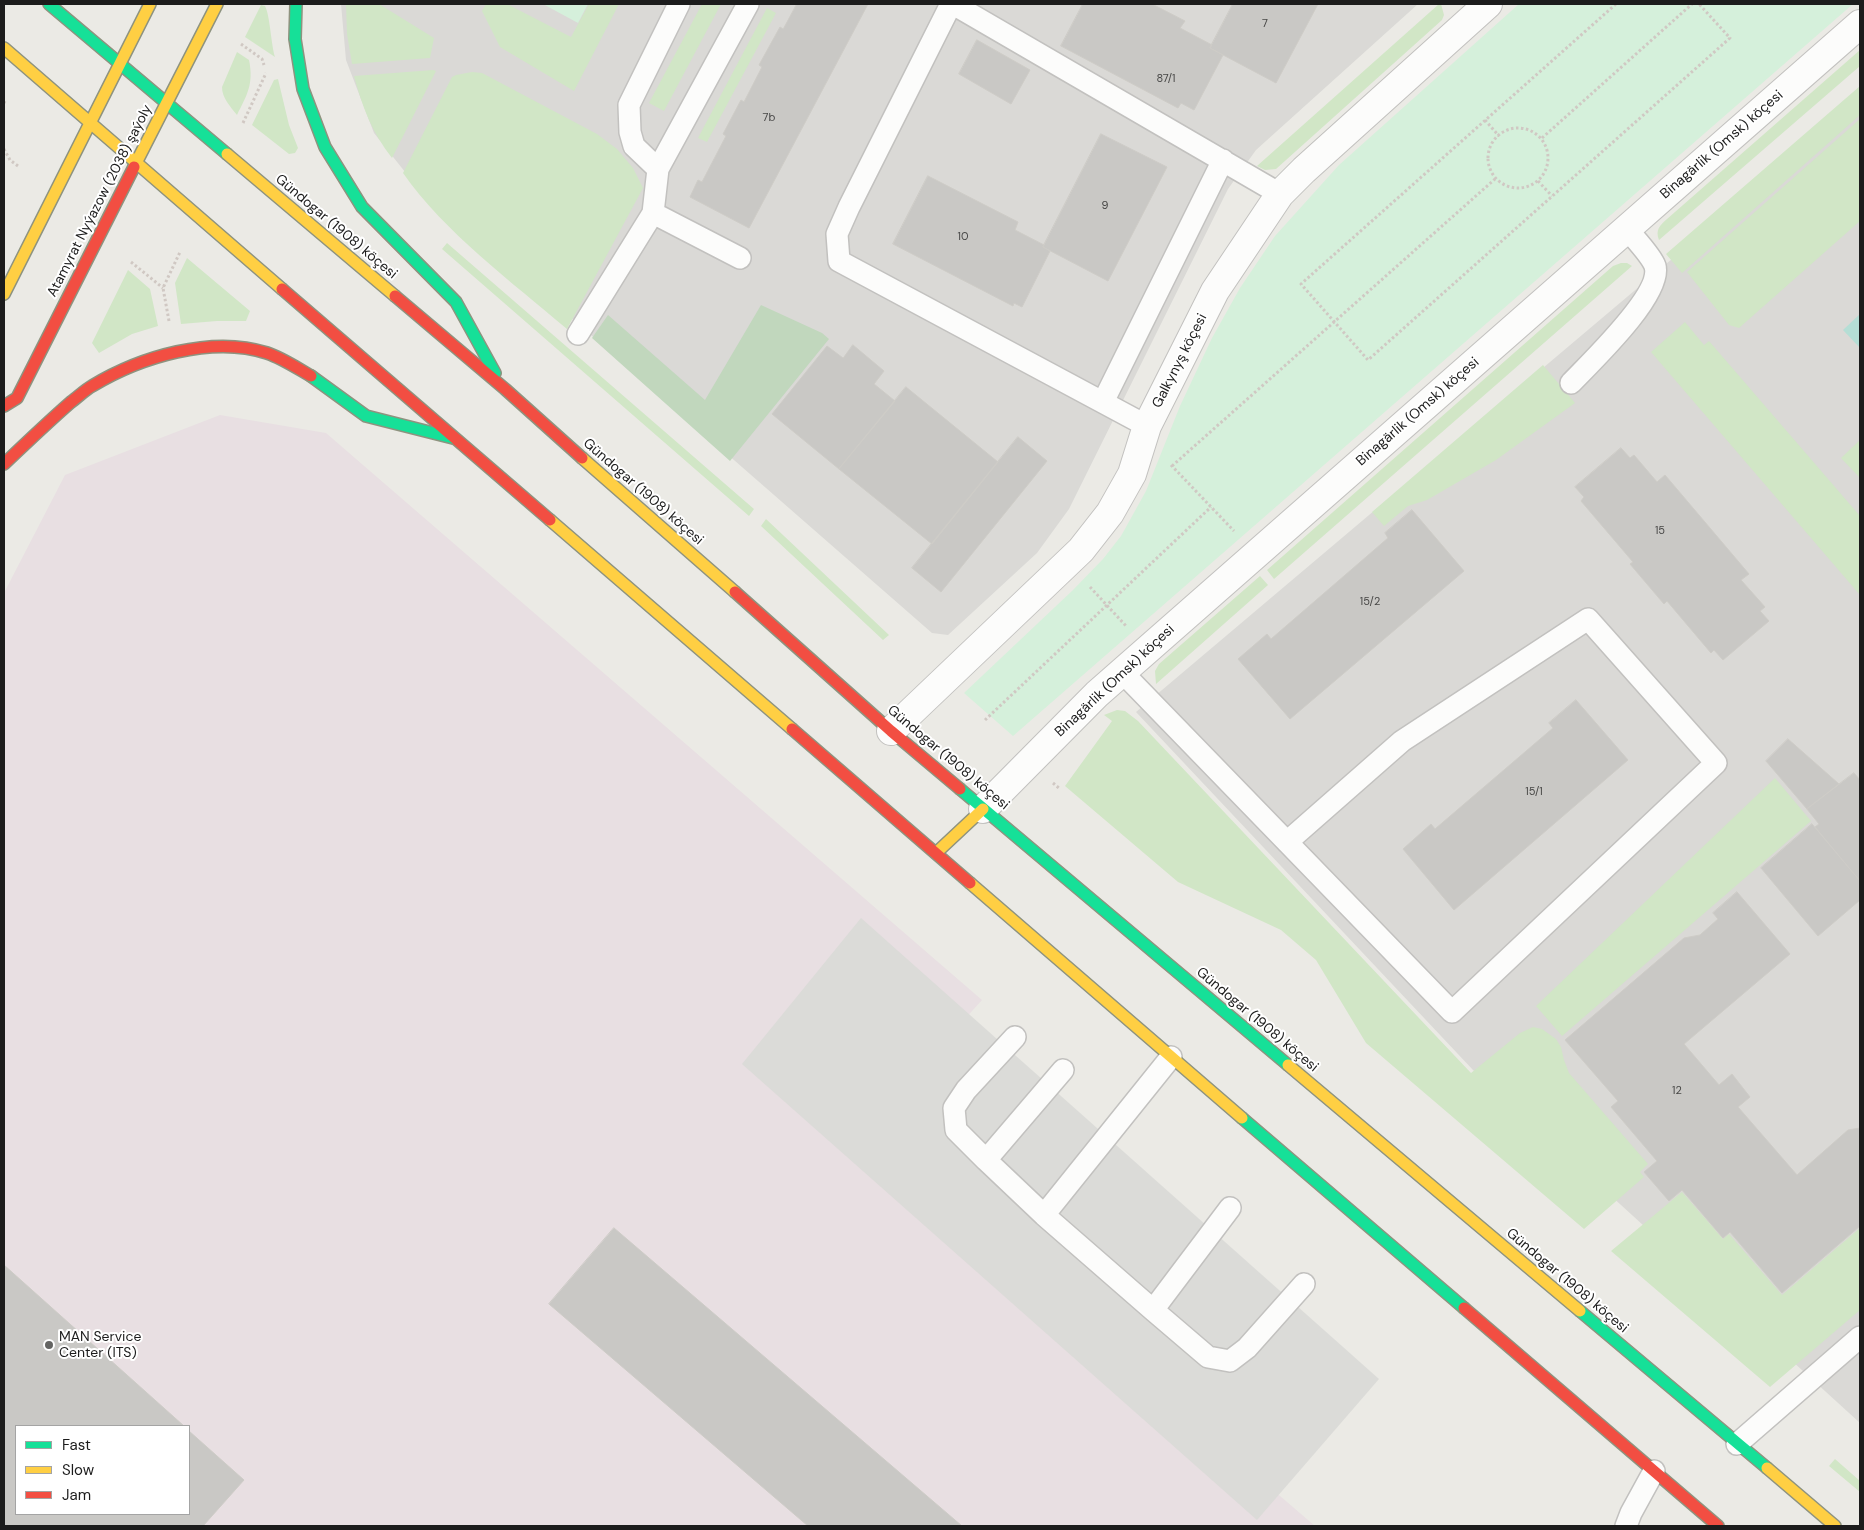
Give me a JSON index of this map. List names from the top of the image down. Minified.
{"streets":{"main road":["Atamyrat Nyýazow (2038) şaýoly","Gündogar (1908) köçesi"],"street":["Binagärlik (Omsk) köçesi","Galkynyş köçesi"]},"crossings":[["Binagärlik (Omsk) köçesi","Gündogar (1908) köçesi"],["Atamyrat Nyýazow (2038) şaýoly","Gündogar (1908) köçesi"],["Gündogar (1908) köçesi","Galkynyş köçesi"]],"places":["MAN Service Center (ITS)"],"house_numbers":["7","87/1","7b","9","10","15","15/2","15/1","12"],"legend":["Fast","Slow","Jam"]}
